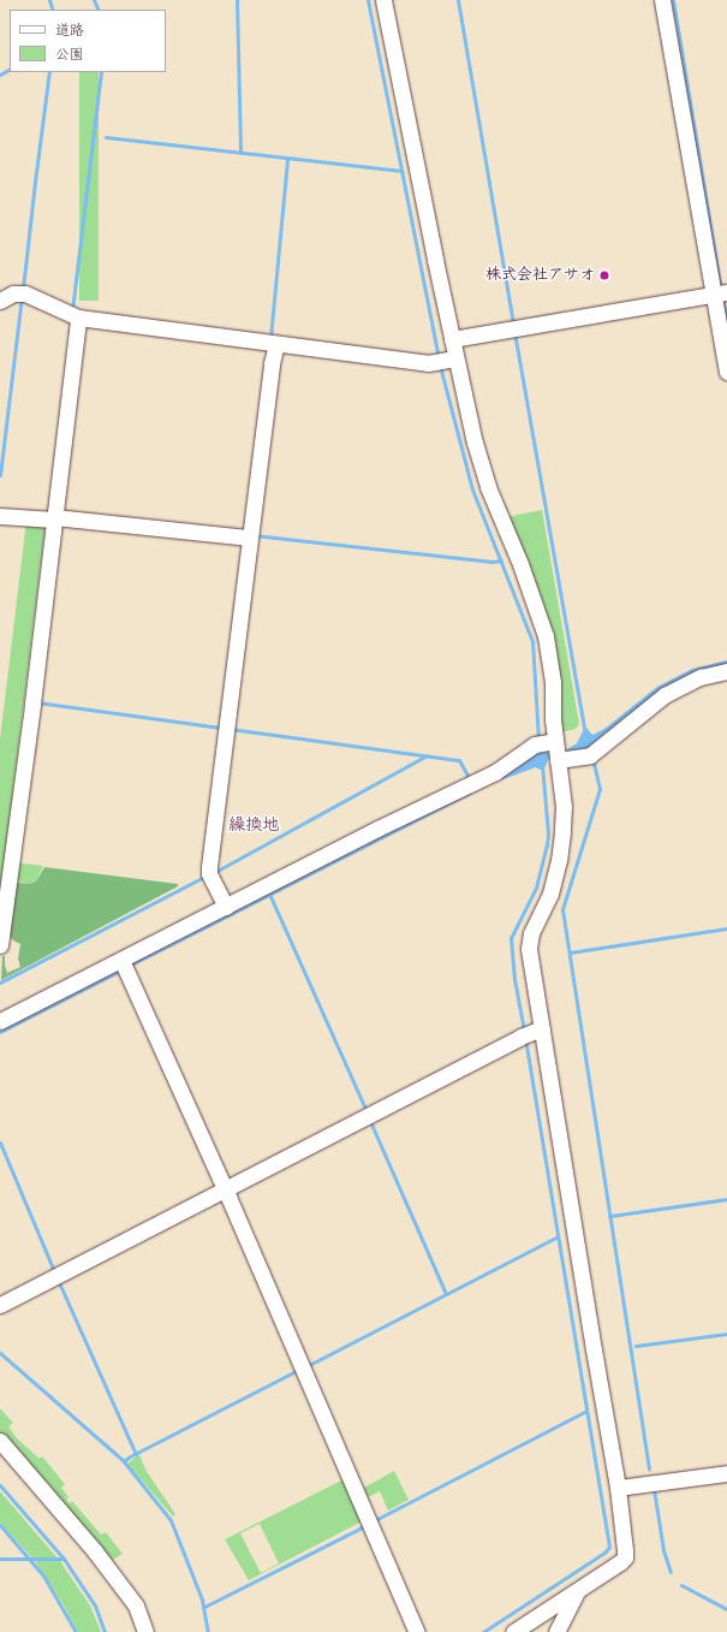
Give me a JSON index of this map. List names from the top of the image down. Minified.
{"districts":["繰換地"],"places":["株式会社アサオ"],"legend":["道路","公園"]}
